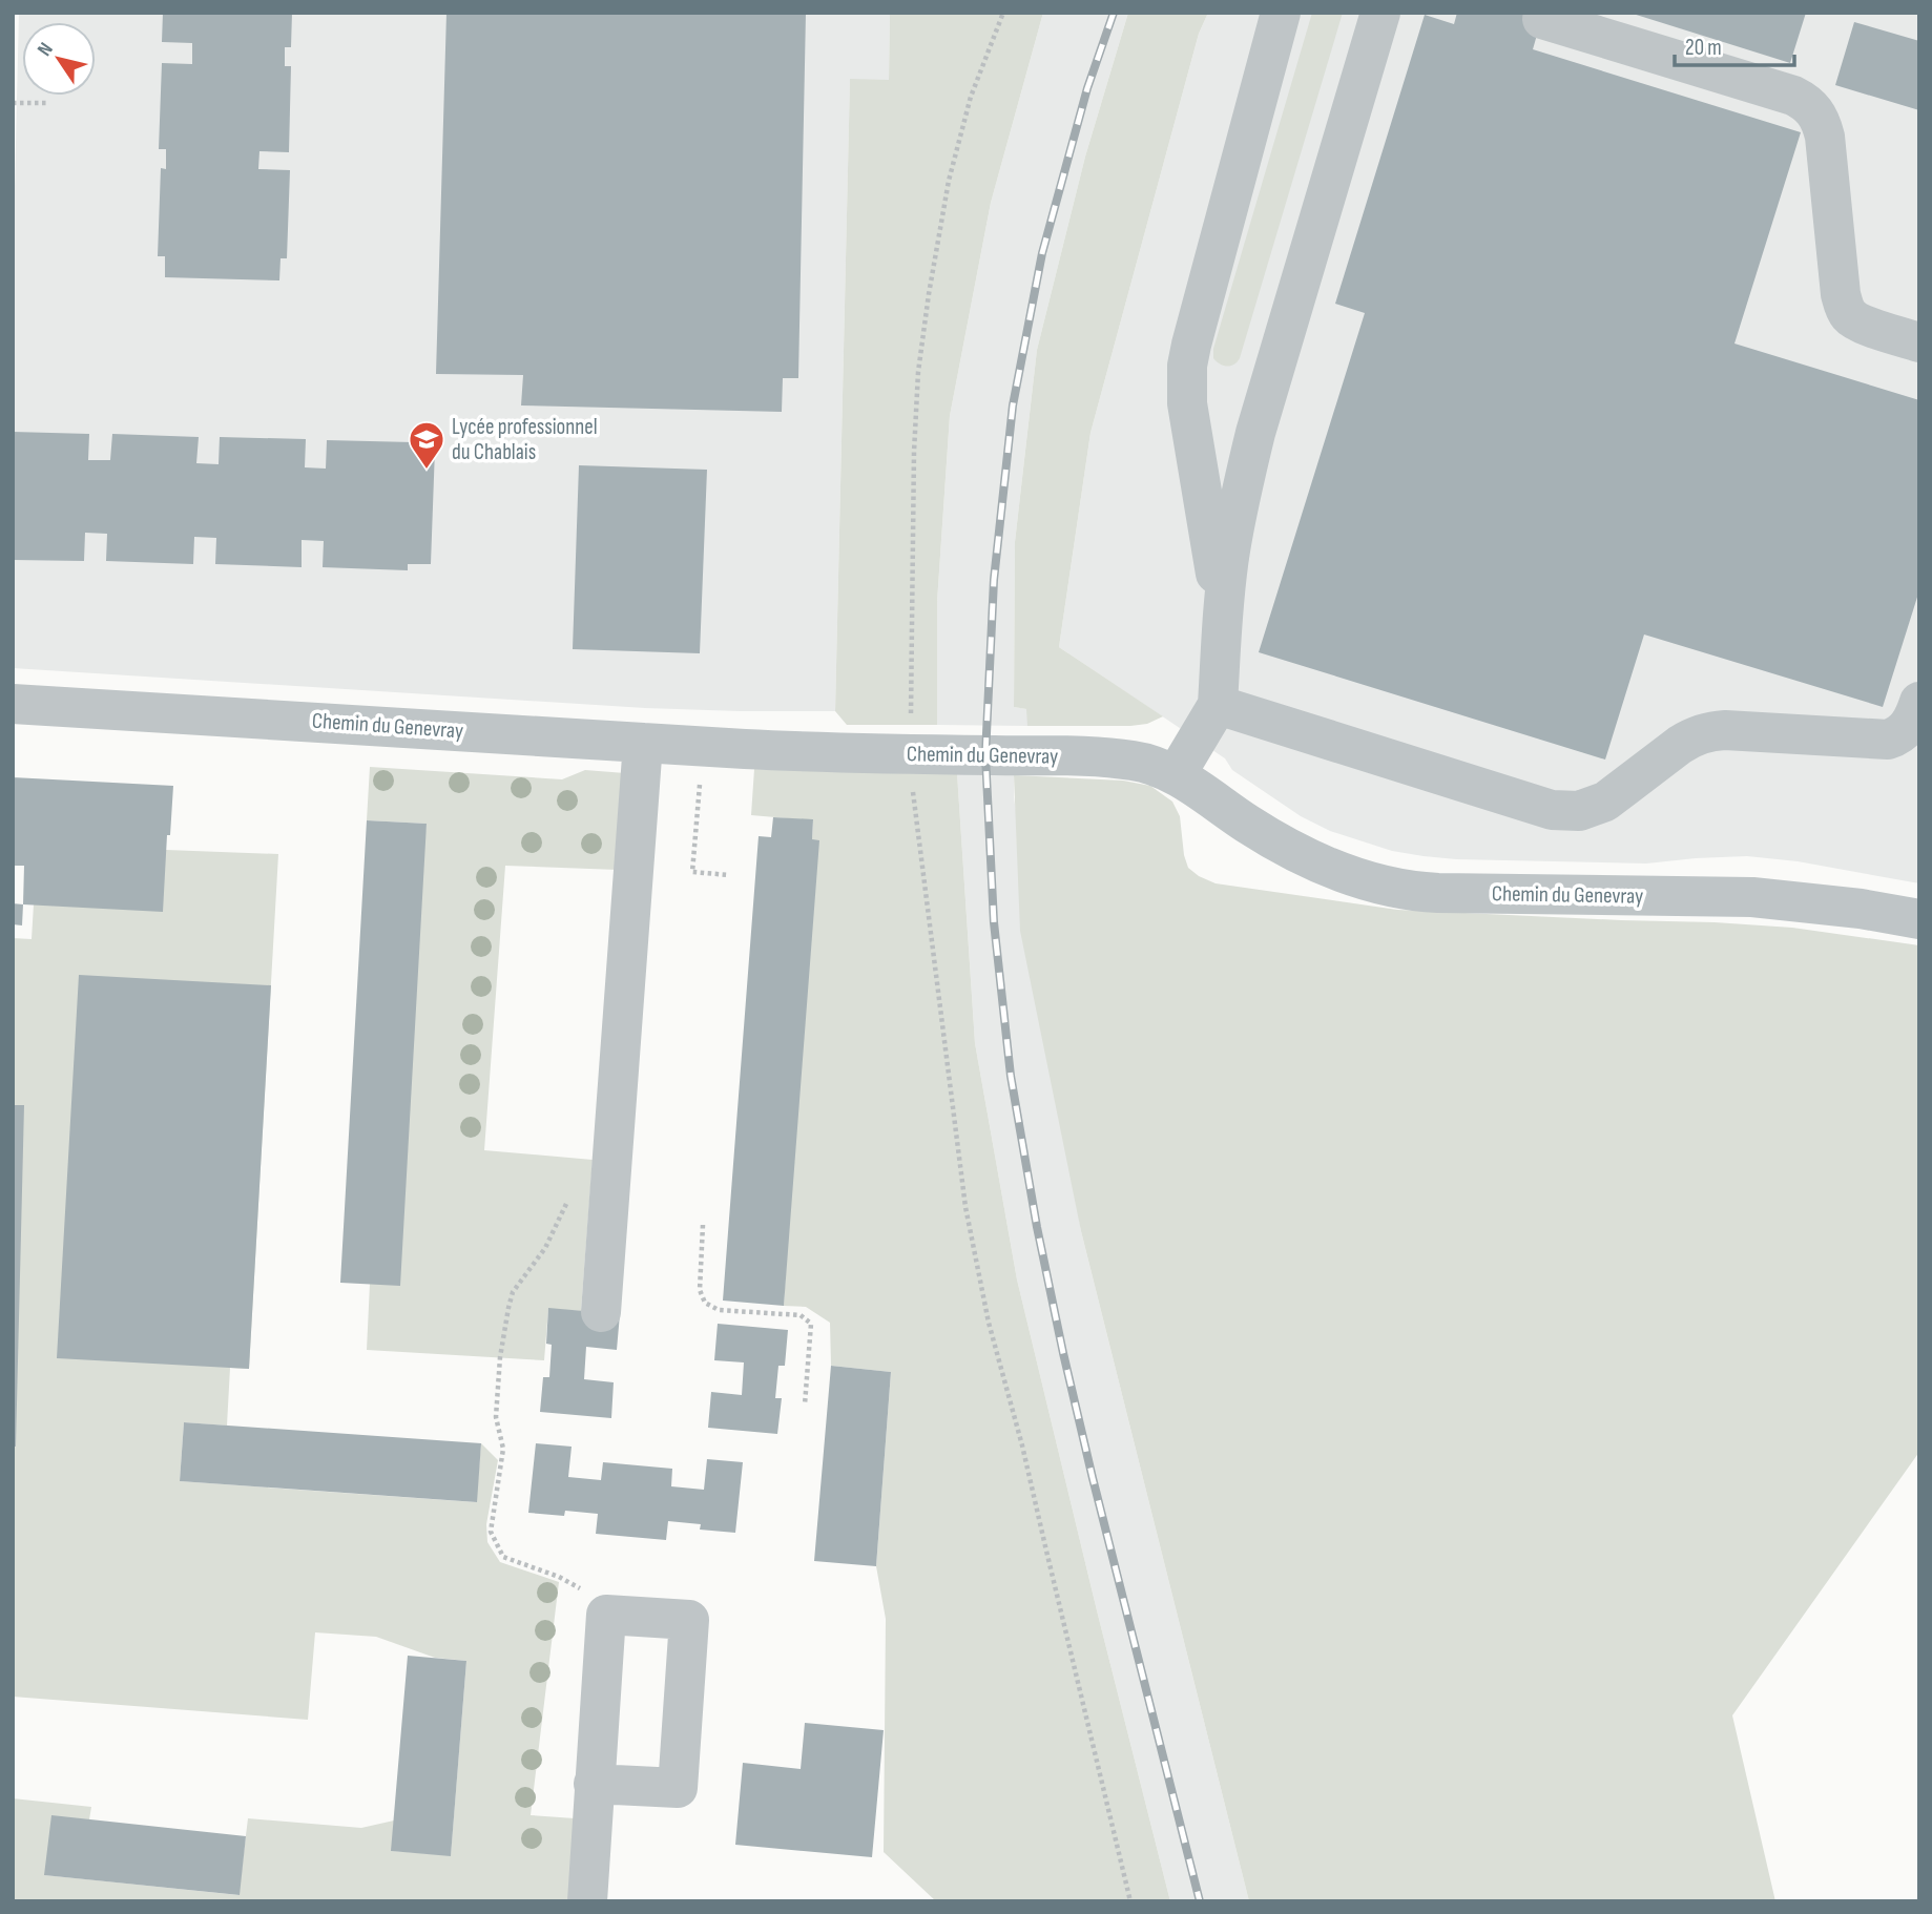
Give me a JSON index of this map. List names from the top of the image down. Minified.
{"streets":{"street":["Chemin du Genevray"]},"places":{"school or university":["Lycée professionnel du Chablais"]},"scale_bar":"20 m","north":"top left"}
